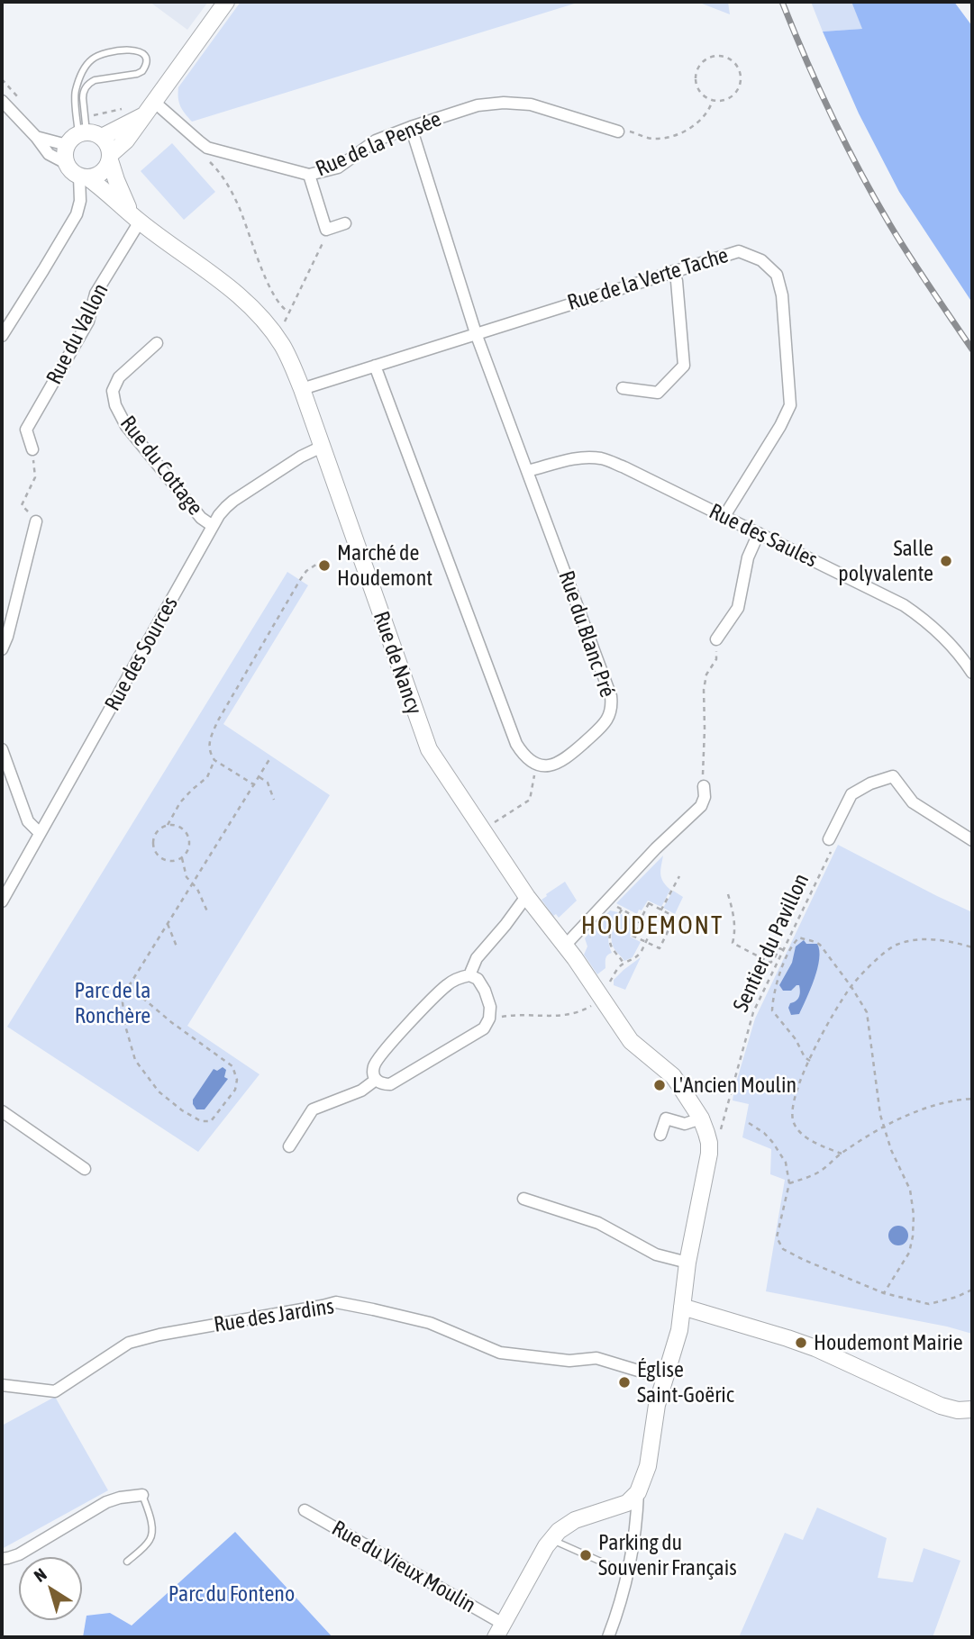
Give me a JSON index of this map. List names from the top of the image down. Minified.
{"streets":{"street":["Rue de la Pensée","Rue de la Verte Tache","Rue du Vallon","Rue du Cottage","Rue des Saules","Rue du Blanc Pré","Rue des Sources","Rue de Nancy","Rue des Jardins","Rue du Vieux Moulin"],"path":["Sentier du Pavillon"]},"crossings":[["Rue de la Pensée","Rue du Blanc Pré"],["Rue de la Verte Tache","Rue des Saules"],["Rue de la Verte Tache","Rue du Blanc Pré"],["Rue de la Verte Tache","Rue de Nancy"],["Rue du Vallon","Rue de Nancy"],["Rue du Cottage","Rue des Sources"],["Rue des Saules","Rue du Blanc Pré"],["Rue des Sources","Rue de Nancy"],["Rue de Nancy","Rue des Jardins"]],"districts":["HOUDEMONT"],"parks":["Parc de la Ronchère","Parc du Fonteno"],"places":["Salle polyvalente","Marché de Houdemont","L'Ancien Moulin","Houdemont Mairie","Église Saint-Goëric","Parking du Souvenir Français"],"north":"top left"}
